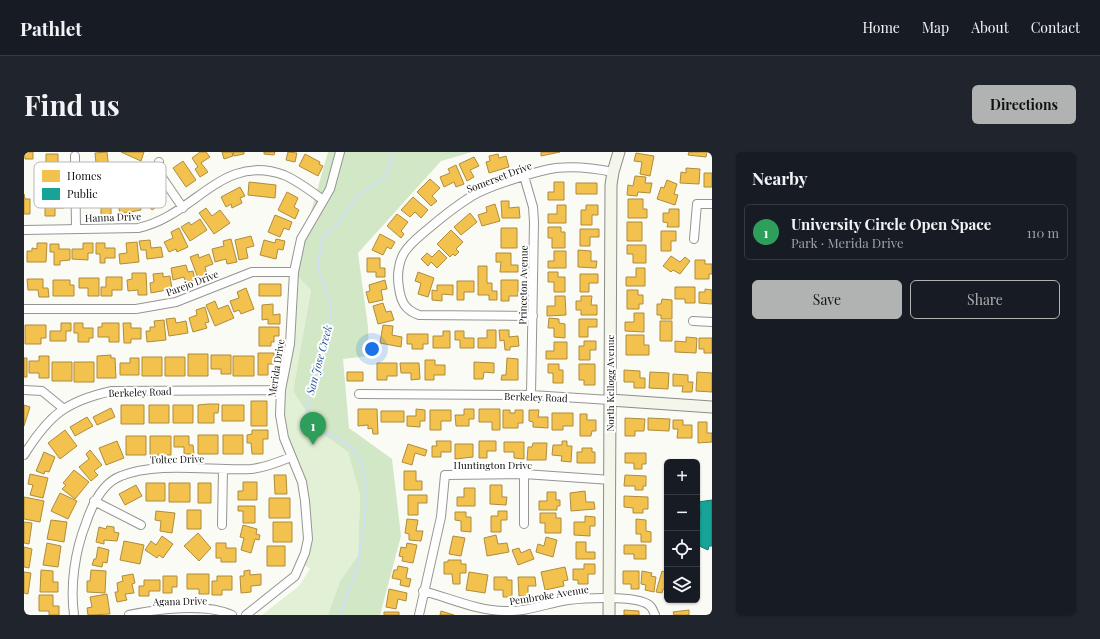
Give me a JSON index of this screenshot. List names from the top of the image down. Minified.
{"streets":{"street":["Somerset Drive","Hanna Drive","Parejo Drive","Princeton Avenue","Merida Drive","North Kellogg Avenue","Berkeley Road","Toltec Drive","Huntington Drive","Pembroke Avenue","Agana Drive"]},"crossings":[["Somerset Drive","Princeton Avenue"],["Somerset Drive","North Kellogg Avenue"],["Hanna Drive","Merida Drive"],["Parejo Drive","Merida Drive"],["Princeton Avenue","Berkeley Road"],["Merida Drive","Berkeley Road"],["Merida Drive","Toltec Drive"],["North Kellogg Avenue","Berkeley Road"],["North Kellogg Avenue","Huntington Drive"],["North Kellogg Avenue","Pembroke Avenue"],["Huntington Drive","Pembroke Avenue"]],"water":["San Jose Creek"],"legend":["Homes","Public"],"page":{"header":"Pathlet","nav":["Home","Map","About","Contact"],"buttons":["Directions",["Save","Share"]],"title":"Find us","heading":"Nearby","list":[{"mark":"1","name":"University Circle Open Space","note":"Park · Merida Drive","value":"110 m"}],"pins":"1","map_buttons":["+","−"]}}
